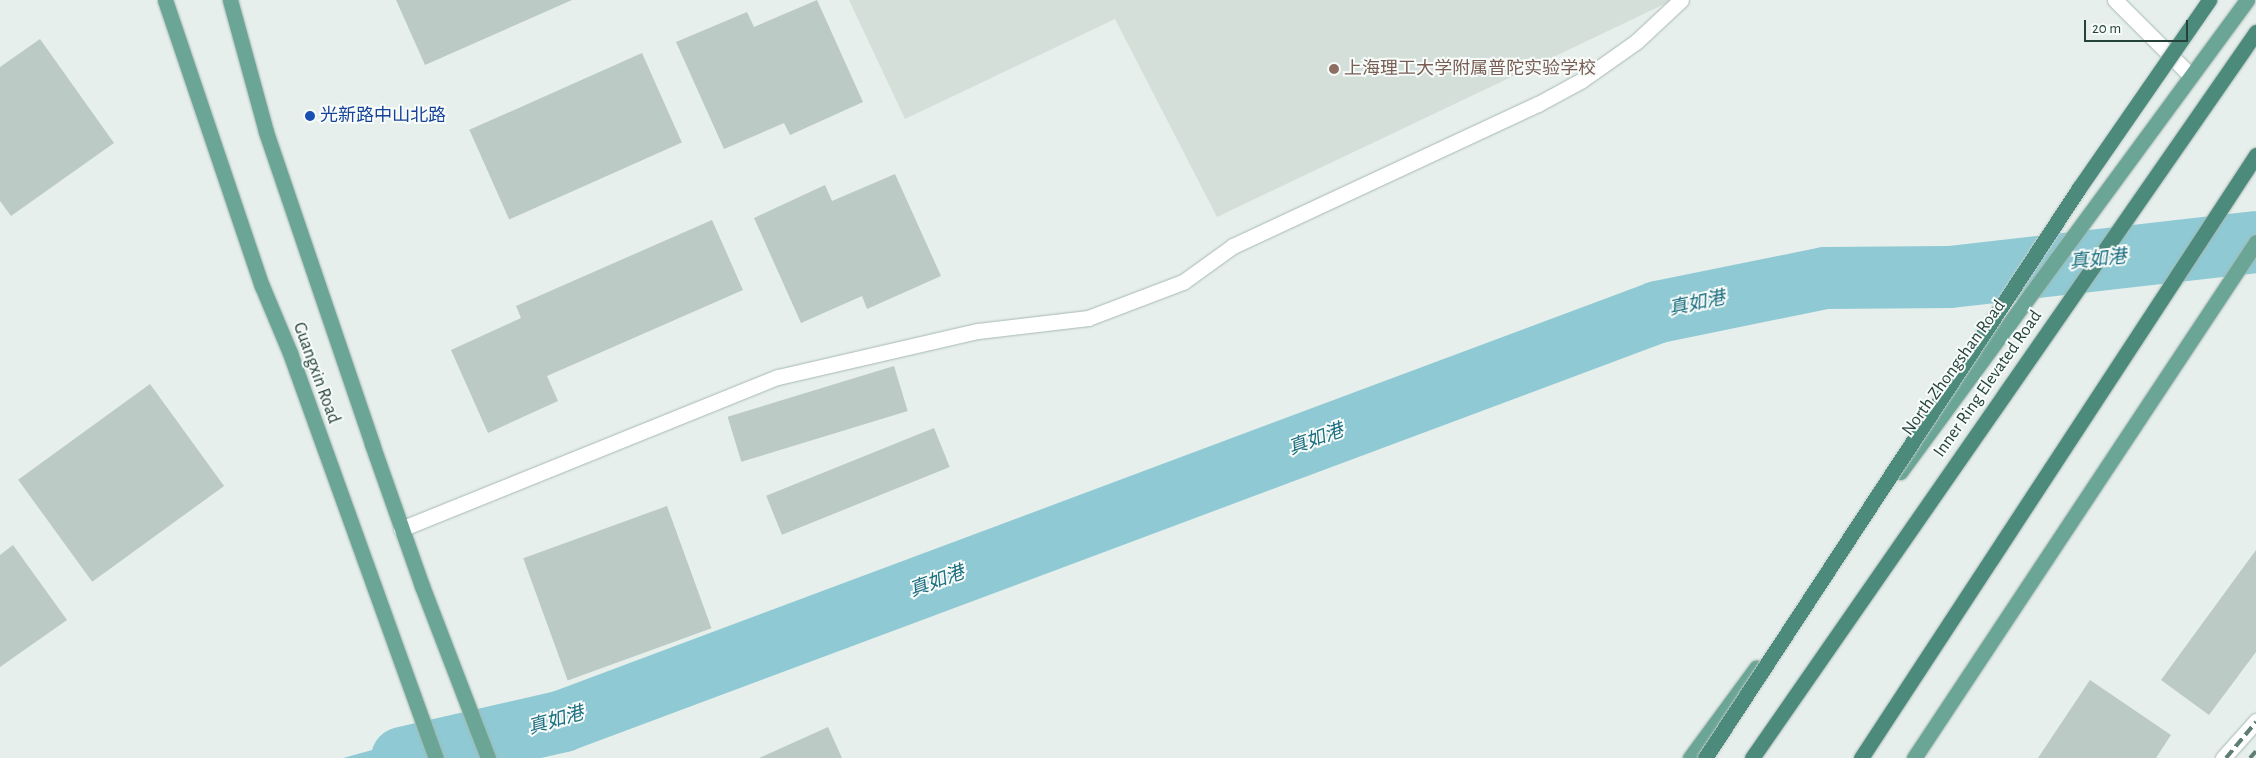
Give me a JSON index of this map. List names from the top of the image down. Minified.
{"streets":{"highway":["Inner Ring Elevated Road"],"main road":["North Zhongshan Road","Guangxin Road"]},"water":["真如港"],"places":["上海理工大学附属普陀实验学校","光新路中山北路"],"scale_bar":"20 m"}
